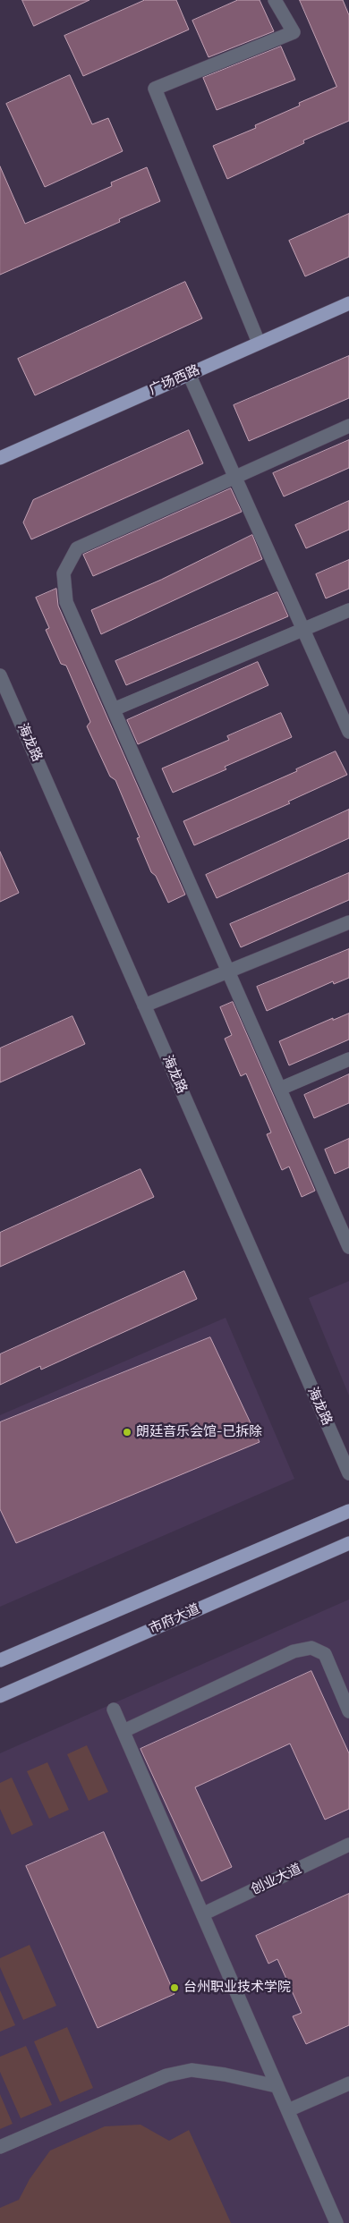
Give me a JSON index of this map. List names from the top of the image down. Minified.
{"streets":{"main road":["广场西路","市府大道"],"street":["海龙路","创业大道"]},"places":["朗廷音乐会馆-已拆除","台州职业技术学院"]}
